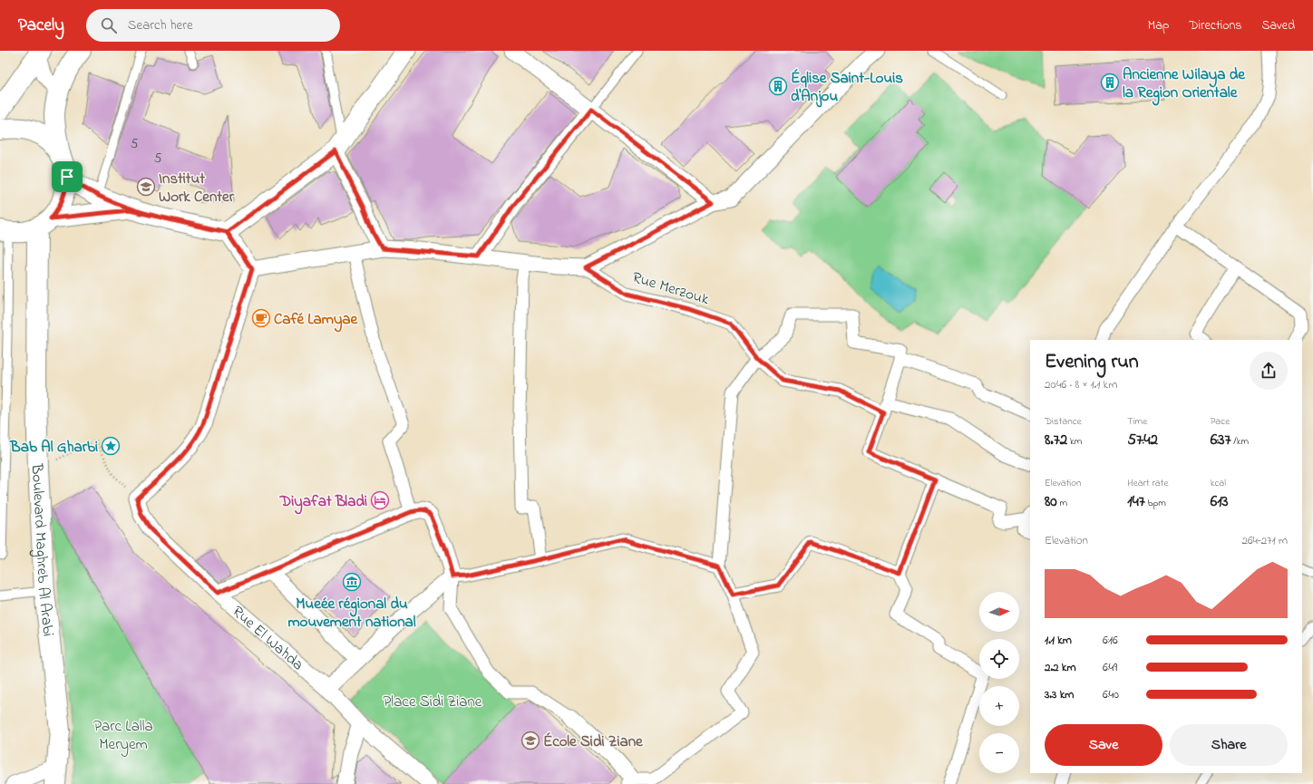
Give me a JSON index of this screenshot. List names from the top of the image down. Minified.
{"streets":{"main road":["Boulevard Maghreb Al Arabi"],"street":["Rue Merzouk","Rue El Wahda"]},"parks":["Place Sidi Ziane","Parc Lalla Meryem"],"places":{"building":["Ancienne Wilaya de la Region Orientale","Église Saint-Louis d'Anjou"],"school or university":["Institut Work Center","École Sidi Ziane"],"cafe":["Café Lamyae"],"place":["Bab Al Gharbi"],"hotel":["Diyafat Bladi"],"museum":["Mueée régional du mouvement national"]},"house_numbers":["5","5"],"north":"right","page":{"header":"Pacely","search":"Search here","nav":["Map","Directions","Saved"],"heading":["Evening run","20:46 · 8 × 1.1 km"],"stats":[["Distance","8.72 km"],["Time","57:42"],["Pace","6:37 /km"],["Elevation","80 m"],["Heart rate","147 bpm"],["kcal","613"]],"chart":["Elevation","264–271 m"],"map_buttons":["+","−"],"list":[{"name":"1.1 km","note":"6:16"},{"name":"2.2 km","note":"6:49"},{"name":"3.3 km","note":"6:40"}],"buttons":["Save","Share"]}}
